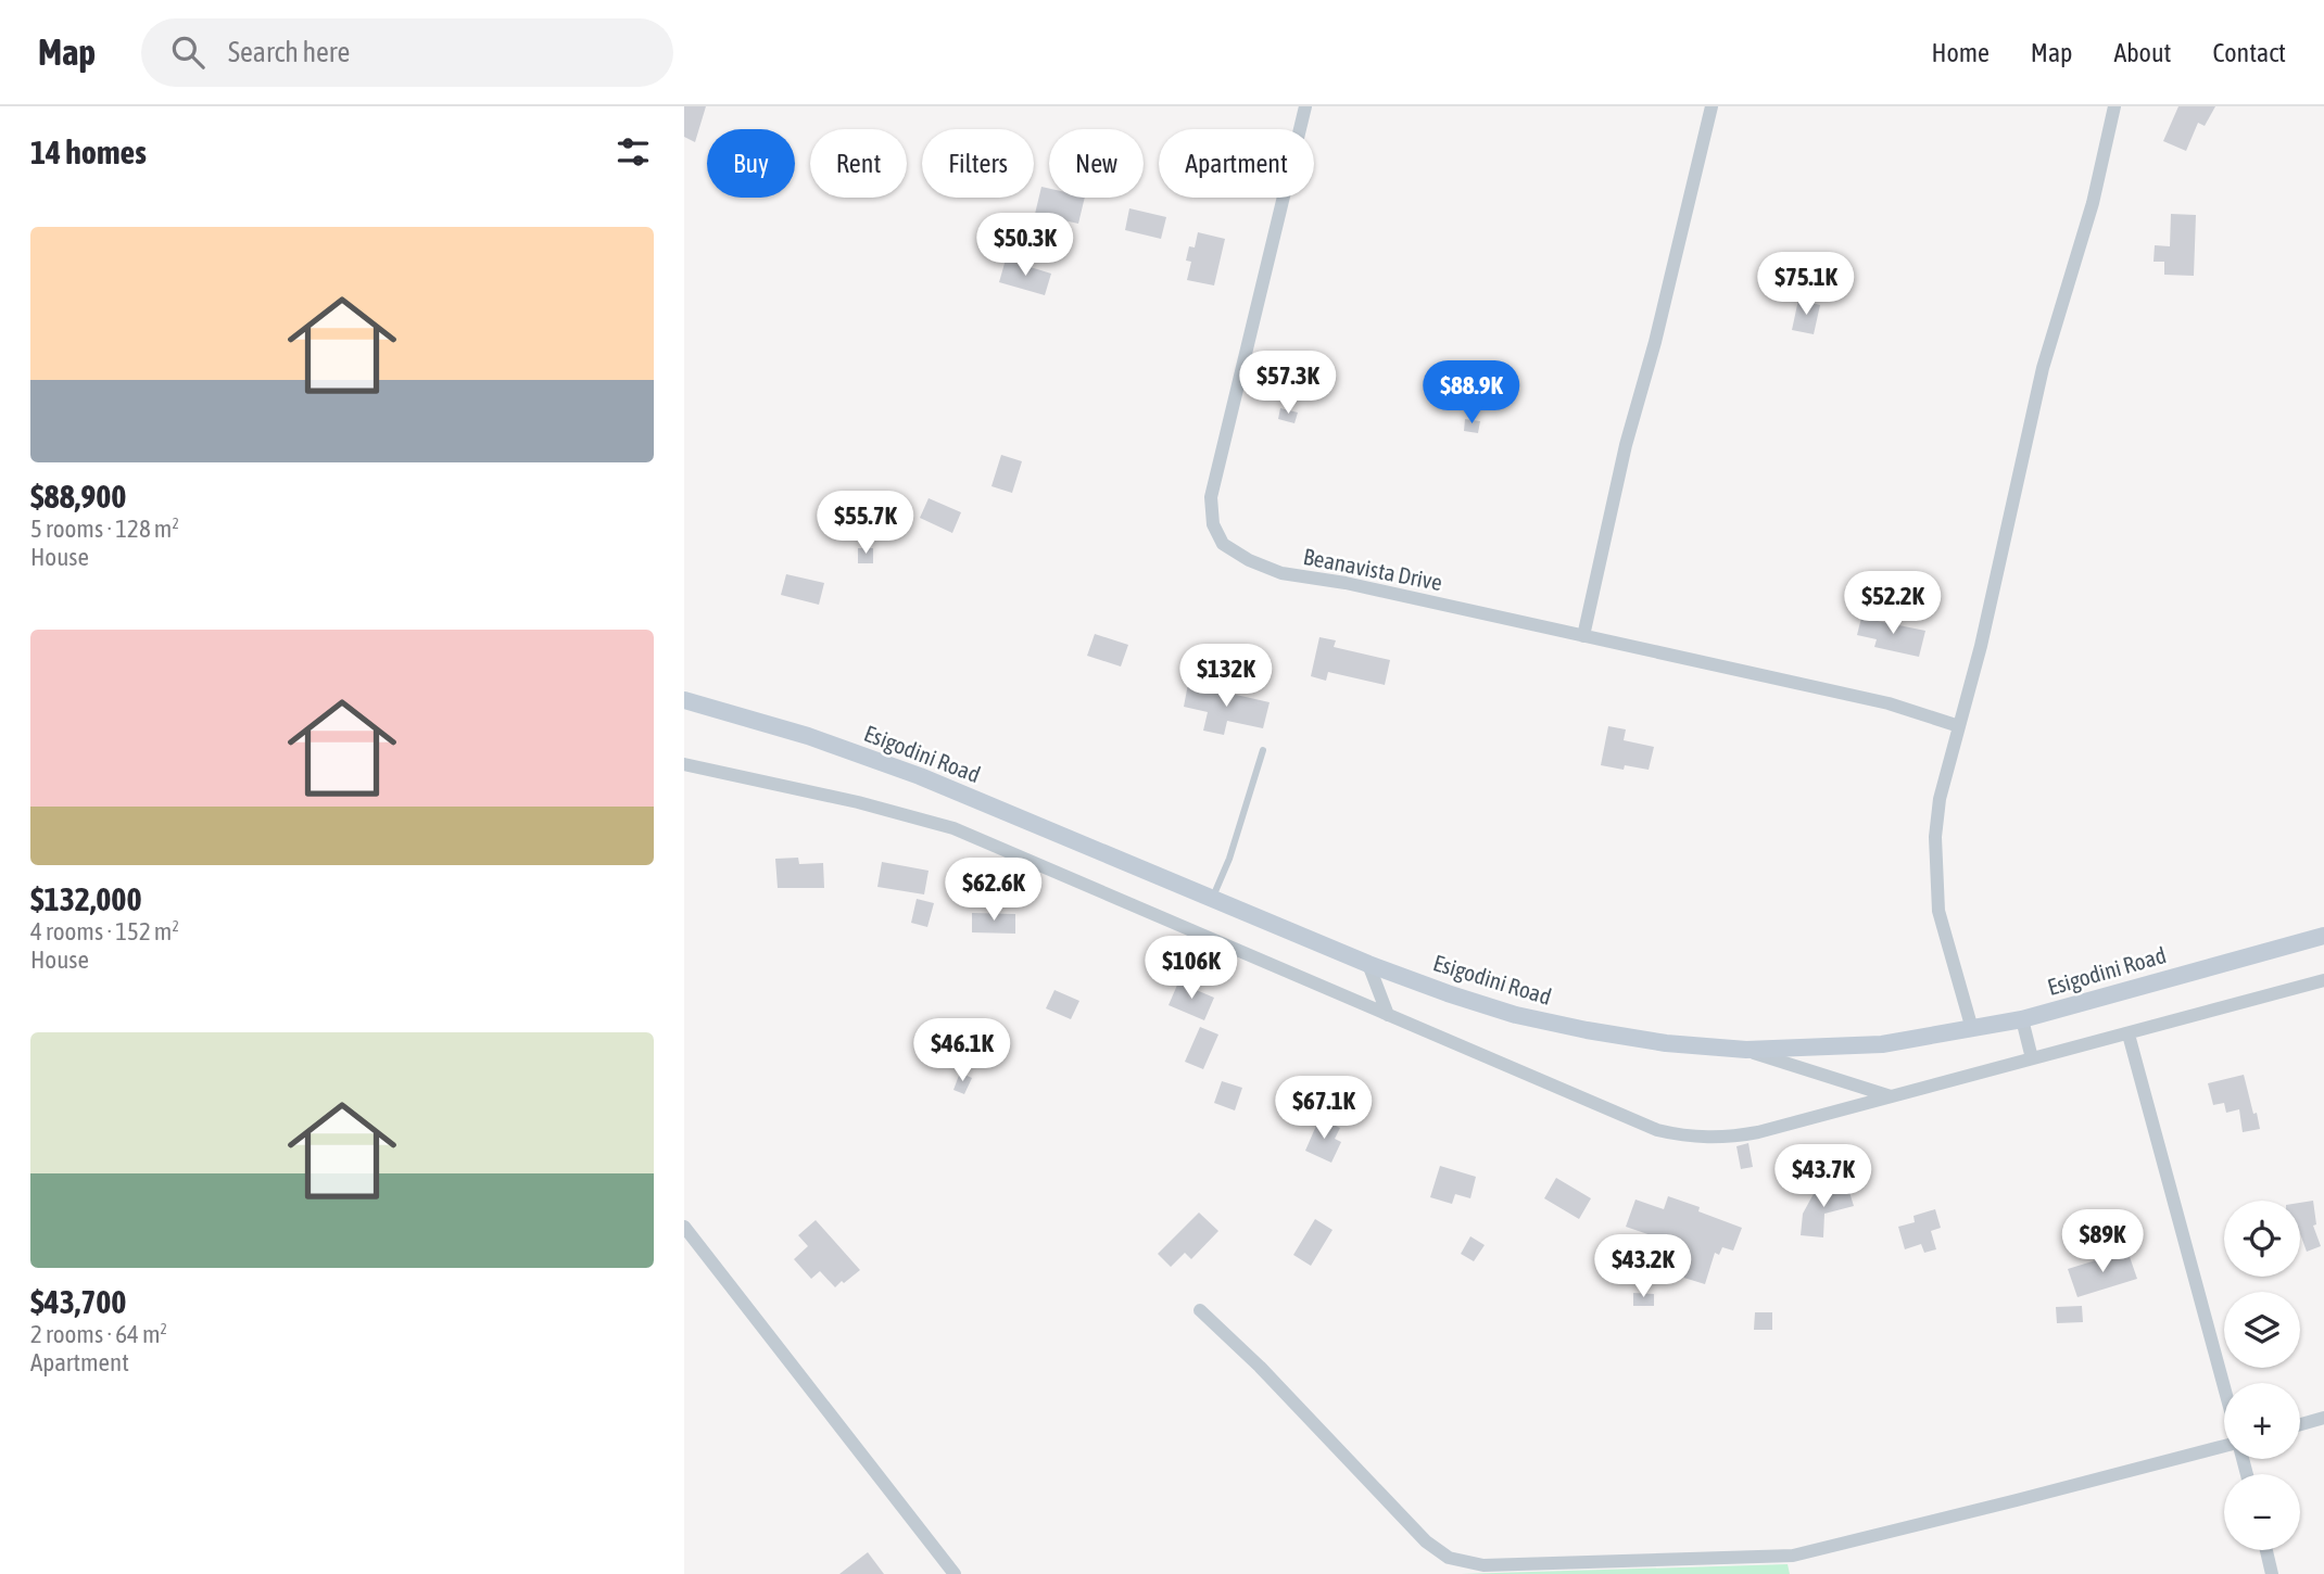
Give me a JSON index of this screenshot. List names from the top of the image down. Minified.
{"streets":{"main road":["Esigodini Road"],"street":["Beanavista Drive"]},"page":{"header":"Map","search":"Search here","nav":["Home","Map","About","Contact"],"heading":"14 homes","chip":["Buy","Rent","Filters","New","Apartment"],"list":[{"name":"$88,900","note":"5 rooms · 128 m² · House"},{"name":"$132,000","note":"4 rooms · 152 m² · House"},{"name":"$43,700","note":"2 rooms · 64 m² · Apartment"}],"price":["$50.3K","$75.1K","$57.3K","$88.9K","$55.7K","$52.2K","$132K","$62.6K","$106K","$46.1K","$67.1K","$43.7K","$89K","$43.2K"],"map_buttons":["+","−"]}}
